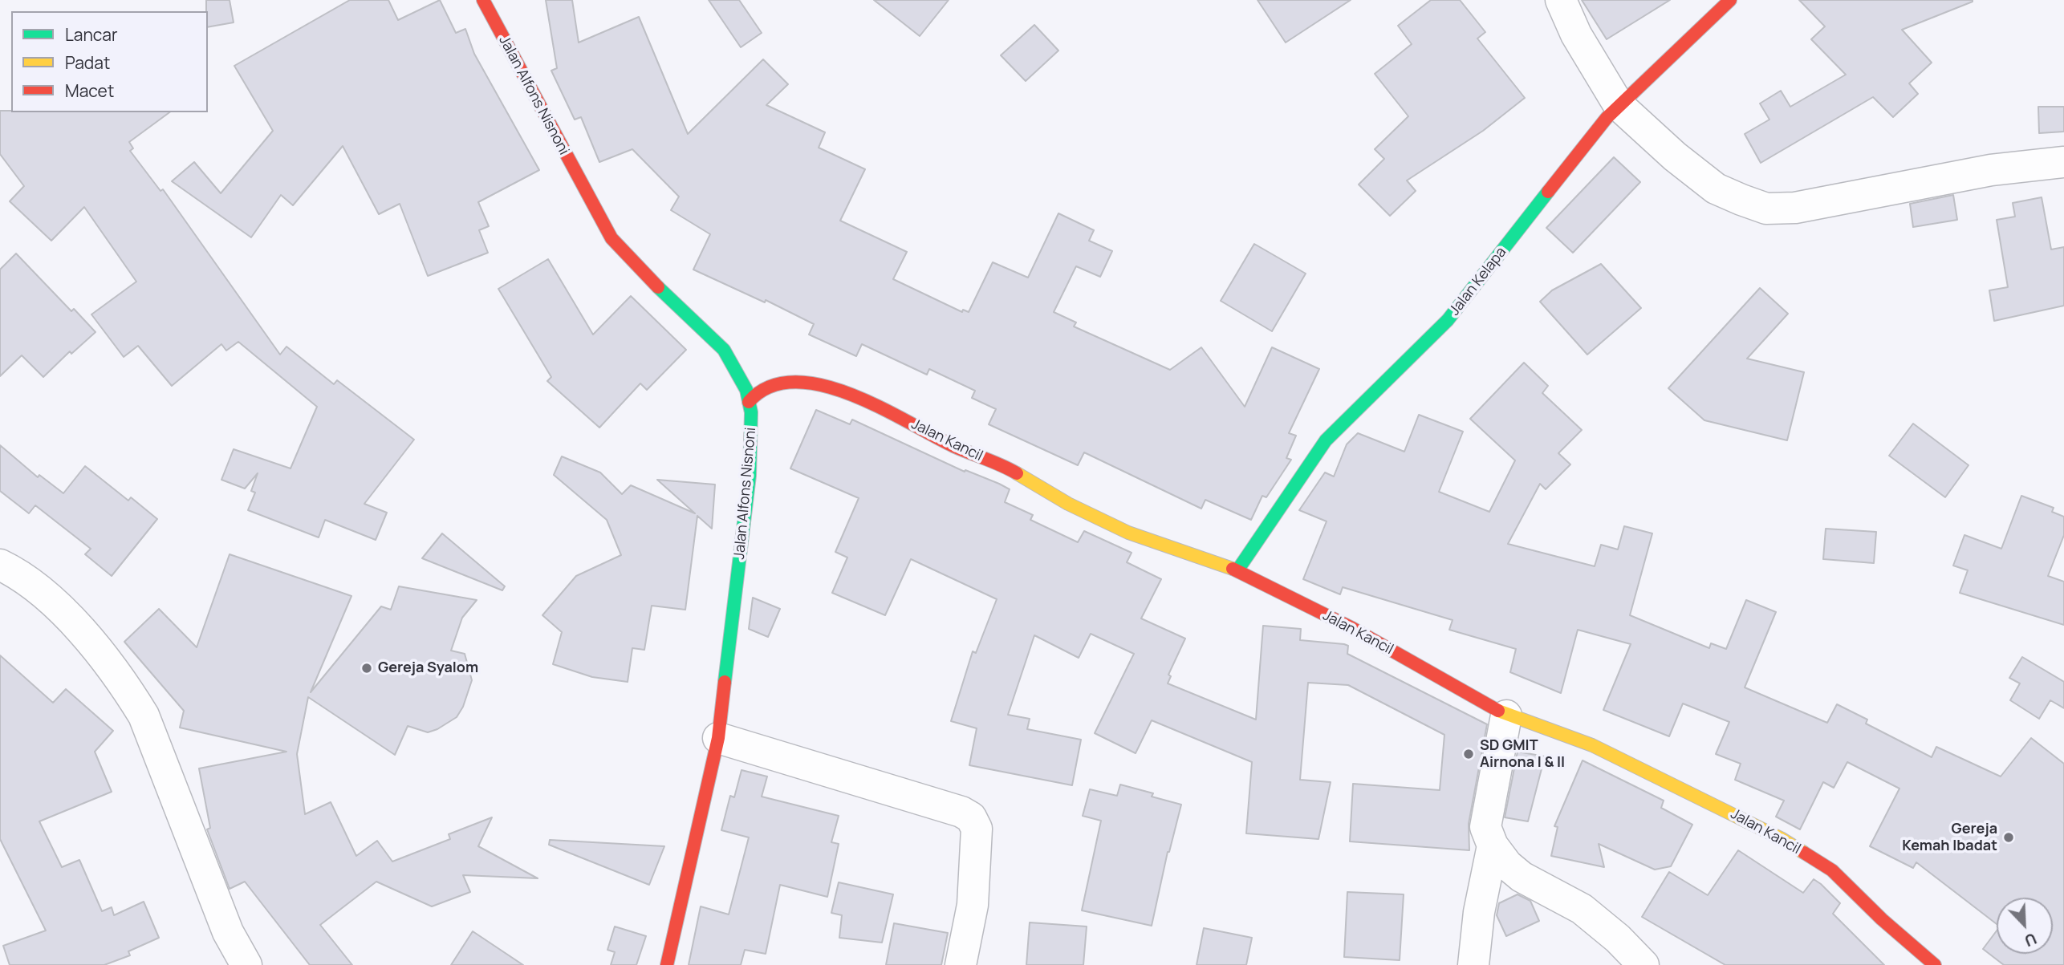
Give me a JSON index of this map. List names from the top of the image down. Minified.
{"streets":{"street":["Jalan Alfons Nisnoni","Jalan Kelapa","Jalan Kancil"]},"crossings":[["Jalan Alfons Nisnoni","Jalan Kancil"],["Jalan Kelapa","Jalan Kancil"]],"places":["Gereja Syalom","SD GMIT Airnona I & II","Gereja Kemah Ibadat"],"legend":["Lancar","Padat","Macet"],"north":"bottom right"}
